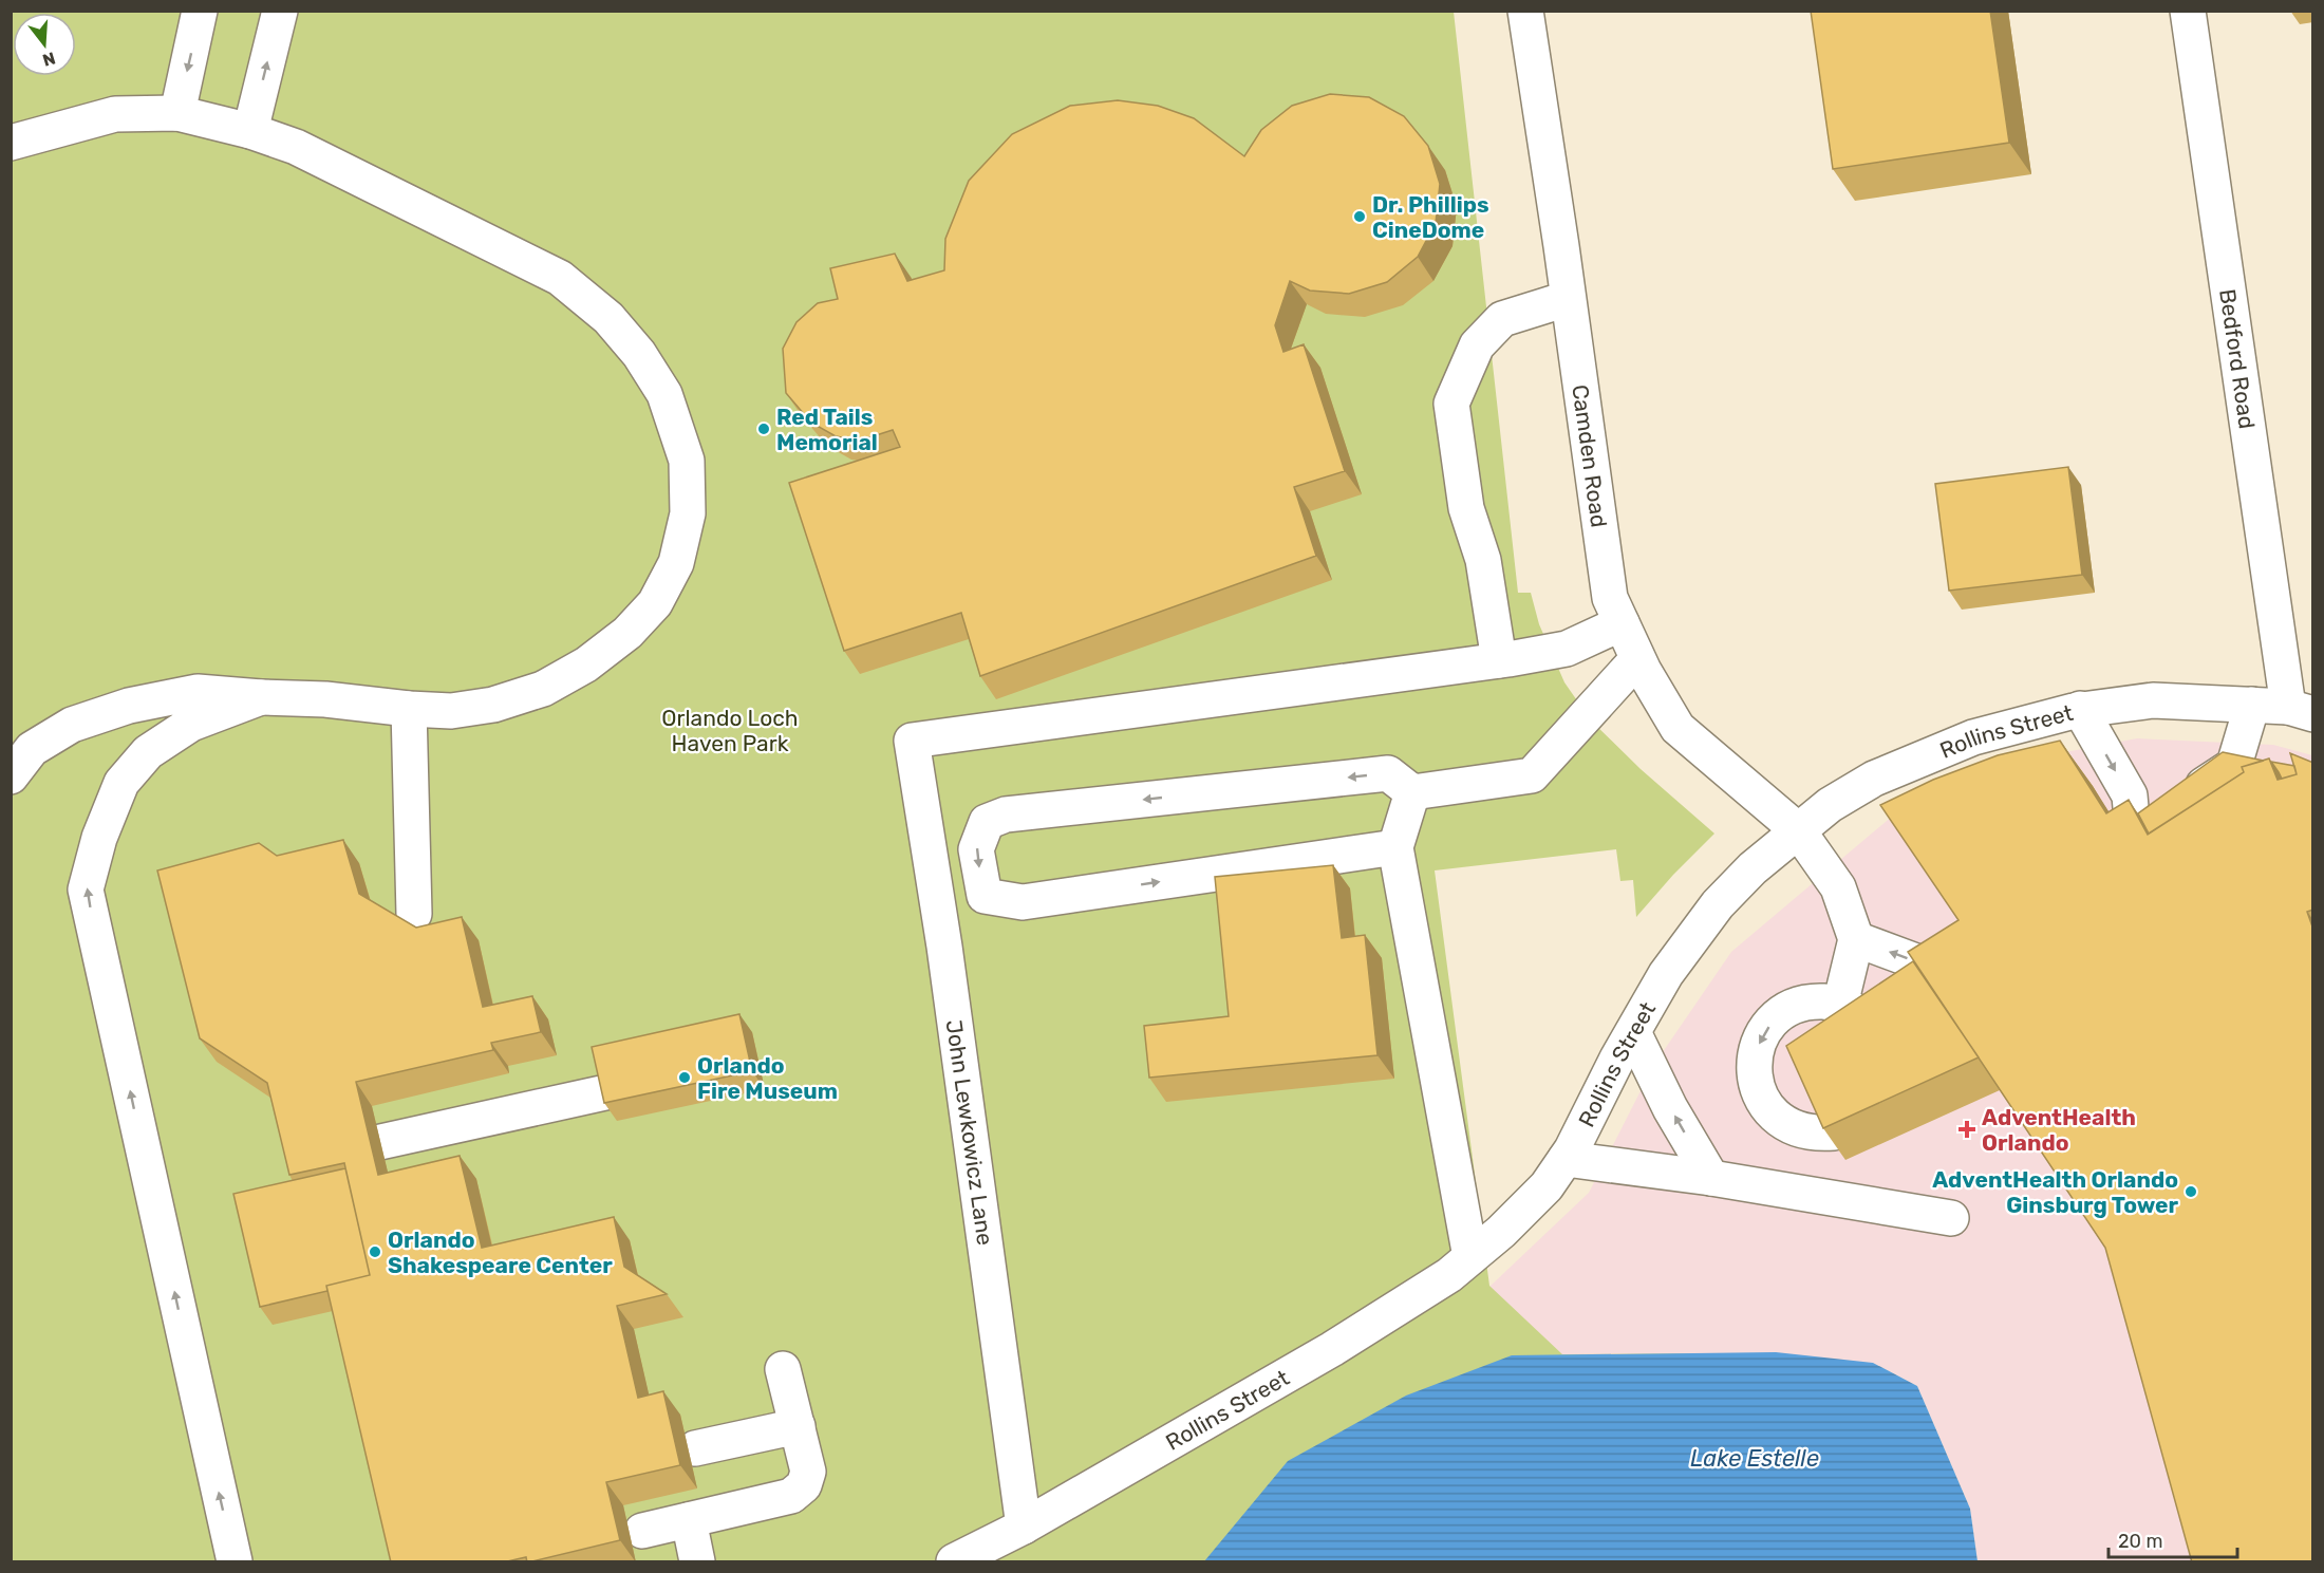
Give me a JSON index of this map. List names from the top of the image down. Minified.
{"streets":{"street":["Bedford Road","Camden Road","Rollins Street","John Lewkowicz Lane"]},"crossings":[["Bedford Road","Rollins Street"],["Camden Road","Rollins Street"],["Rollins Street","John Lewkowicz Lane"]],"water":["Lake Estelle"],"parks":["Orlando Loch Haven Park"],"places":{"other":["Dr. Phillips CineDome","Red Tails Memorial","Orlando Fire Museum","AdventHealth Orlando Ginsburg Tower","Orlando Shakespeare Center"],"health":["AdventHealth Orlando"]},"scale_bar":"20 m","north":"bottom"}
